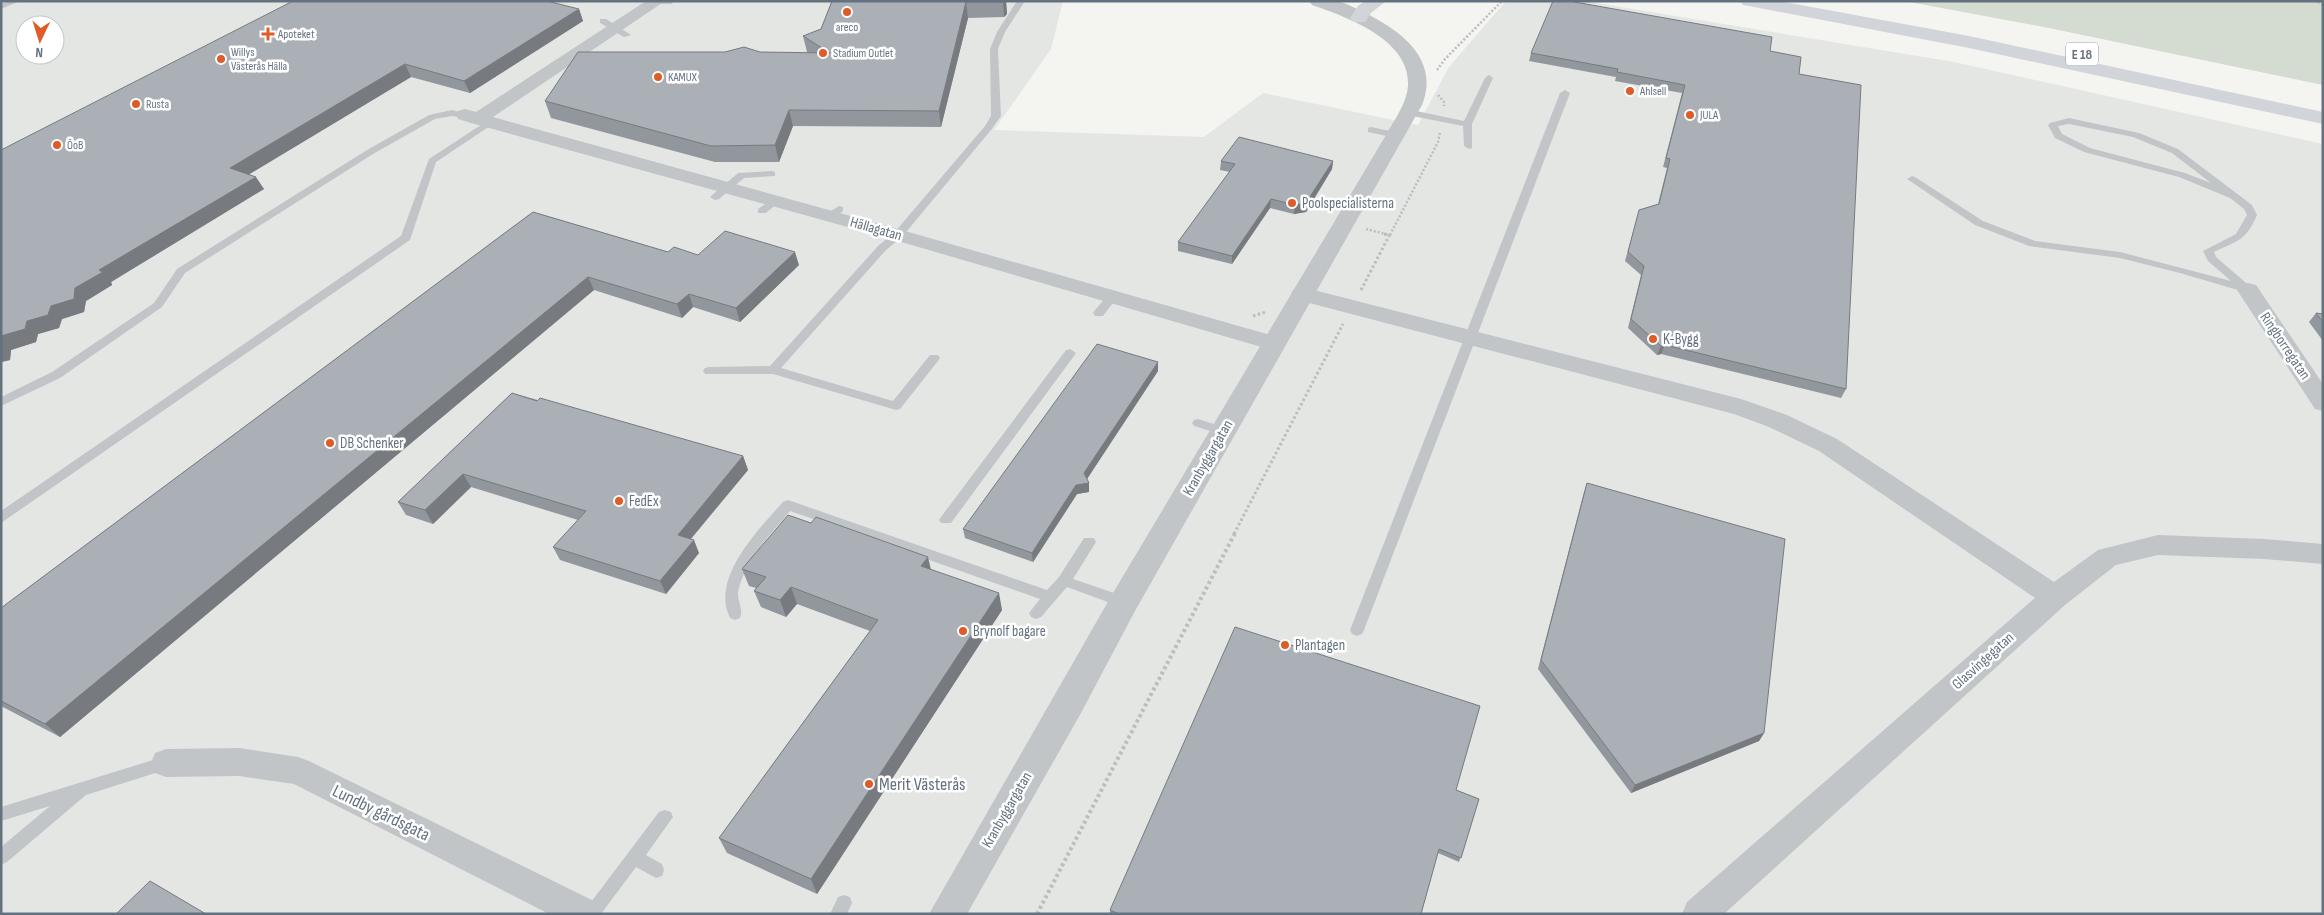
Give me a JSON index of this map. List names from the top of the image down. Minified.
{"streets":{"highway":["E 18"],"street":["Hällagatan","Ringborregatan","Kranbyggargatan","Glasvingegatan","Lundby gårdsgata"]},"crossings":[["Hällagatan","Kranbyggargatan"]],"places":{"other":["areco","Stadium Outlet","Willys Västerås Hälla","KAMUX","Ahlsell","Rusta","JULA","ÖoB","Poolspecialisterna","K-Bygg","DB Schenker","FedEx","Brynolf bagare","Plantagen","Merit Västerås"],"health":["Apoteket"]},"north":"bottom"}
